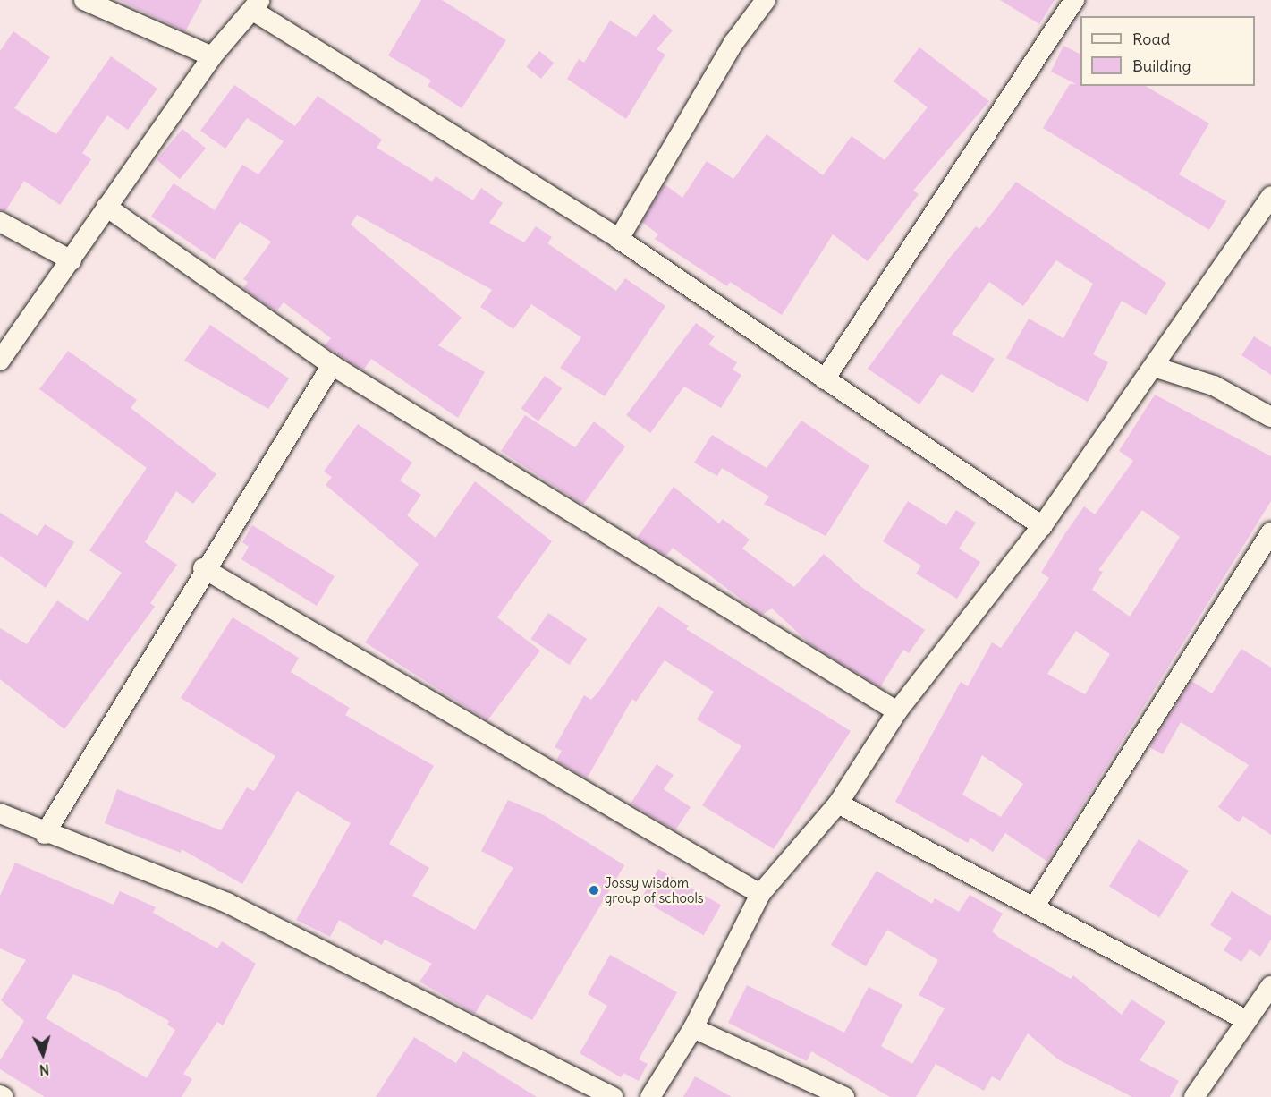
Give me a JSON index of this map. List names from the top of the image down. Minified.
{"places":["Jossy wisdom group of schools"],"legend":["Road","Building"],"north":"bottom"}
